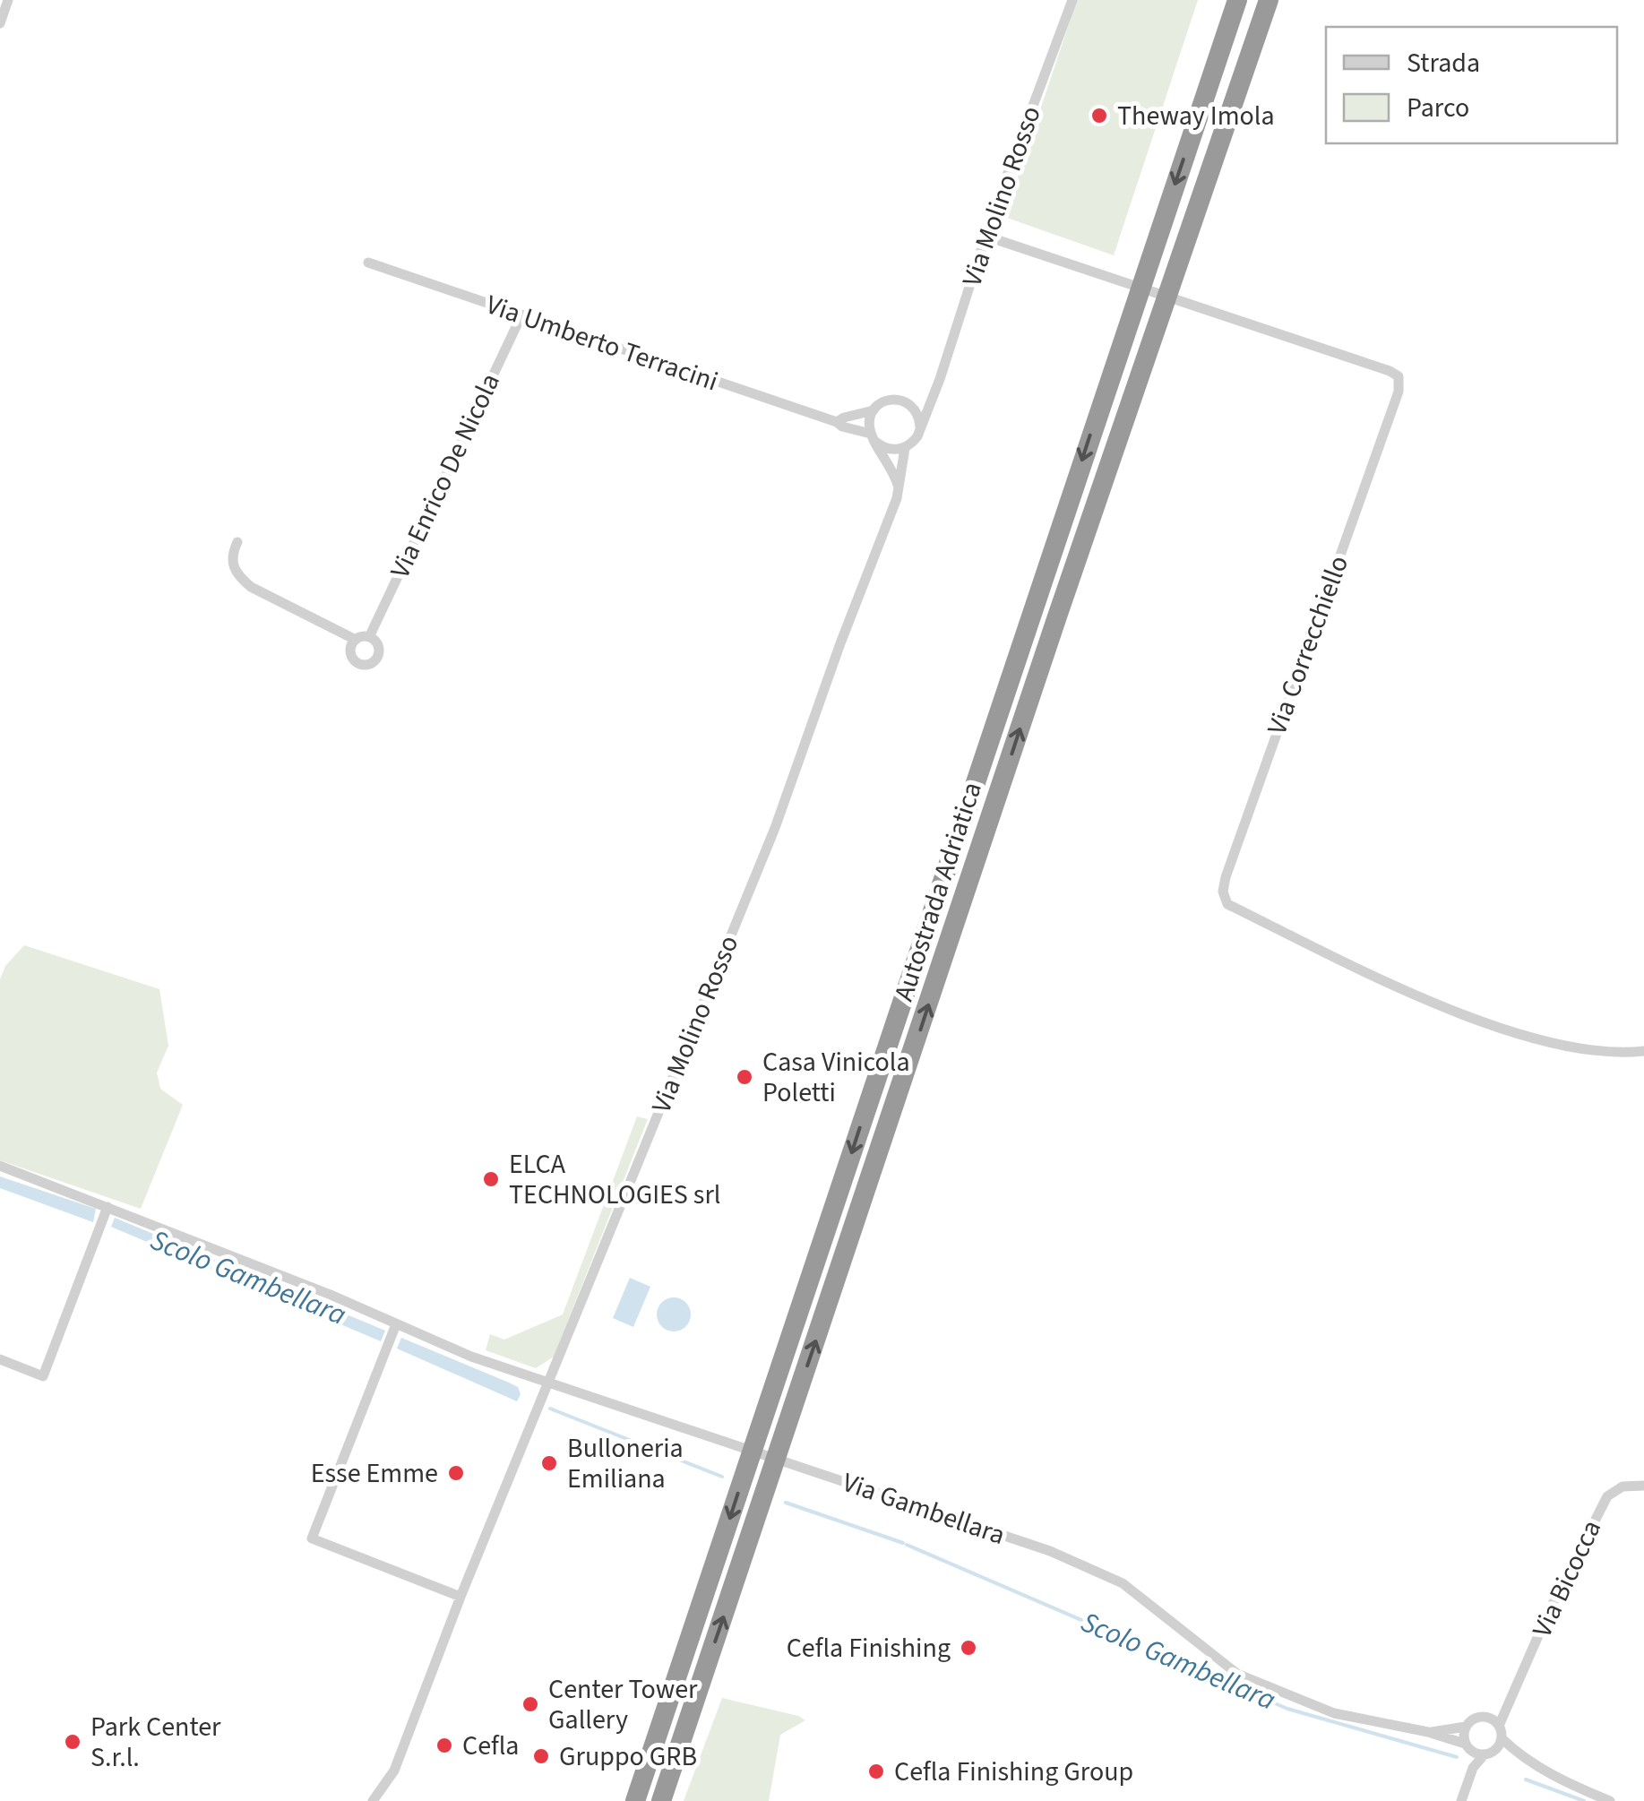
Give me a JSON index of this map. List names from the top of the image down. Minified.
{"streets":{"highway":["Autostrada Adriatica"],"street":["Via Molino Rosso","Via Umberto Terracini","Via Enrico De Nicola","Via Correcchiello","Via Gambellara","Via Bicocca"]},"crossings":[["Via Molino Rosso","Via Umberto Terracini"],["Via Molino Rosso","Via Correcchiello"],["Via Molino Rosso","Via Gambellara"],["Via Umberto Terracini","Via Enrico De Nicola"],["Via Gambellara","Via Bicocca"]],"water":["Scolo Gambellara"],"places":["Theway Imola","Casa Vinicola Poletti","ELCA TECHNOLOGIES srl","Bulloneria Emiliana","Esse Emme","Cefla Finishing","Center Tower Gallery","Park Center S.r.l.","Cefla","Gruppo GRB","Cefla Finishing Group"],"legend":["Strada","Parco"]}
